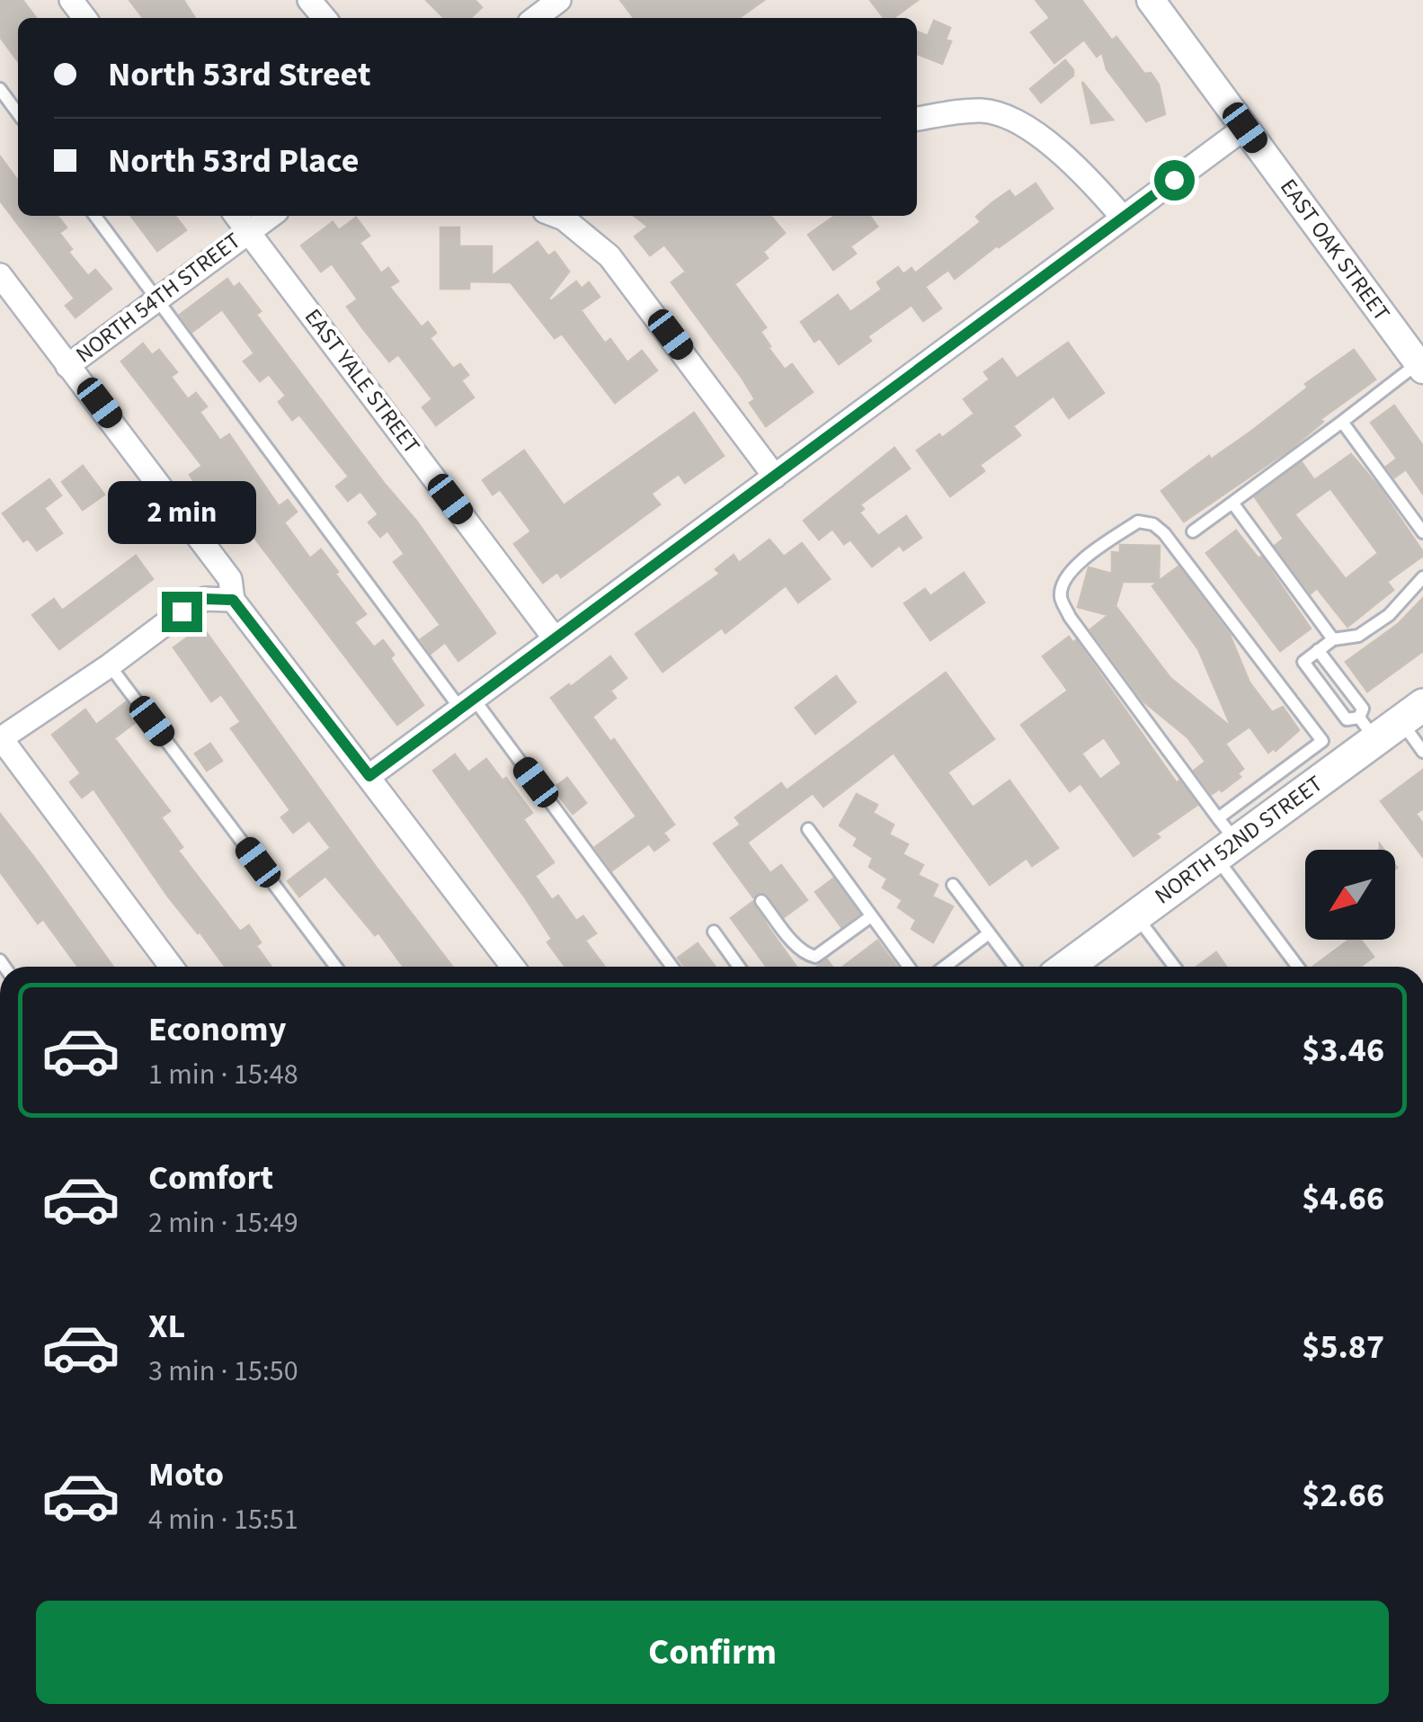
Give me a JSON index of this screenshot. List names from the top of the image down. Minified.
{"streets":{"main road":["NORTH 52ND STREET"],"street":["EAST OAK STREET","NORTH 54TH STREET","EAST YALE STREET"]},"crossings":[["NORTH 54TH STREET","EAST YALE STREET"]],"north":"bottom left","page":{"banner":["North 53rd Street","North 53rd Place"],"bubble":"2 min","list":[{"name":"Economy","note":"1 min · 15:48","value":"$3.46"},{"name":"Comfort","note":"2 min · 15:49","value":"$4.66"},{"name":"XL","note":"3 min · 15:50","value":"$5.87"},{"name":"Moto","note":"4 min · 15:51","value":"$2.66"}],"buttons":"Confirm"}}
